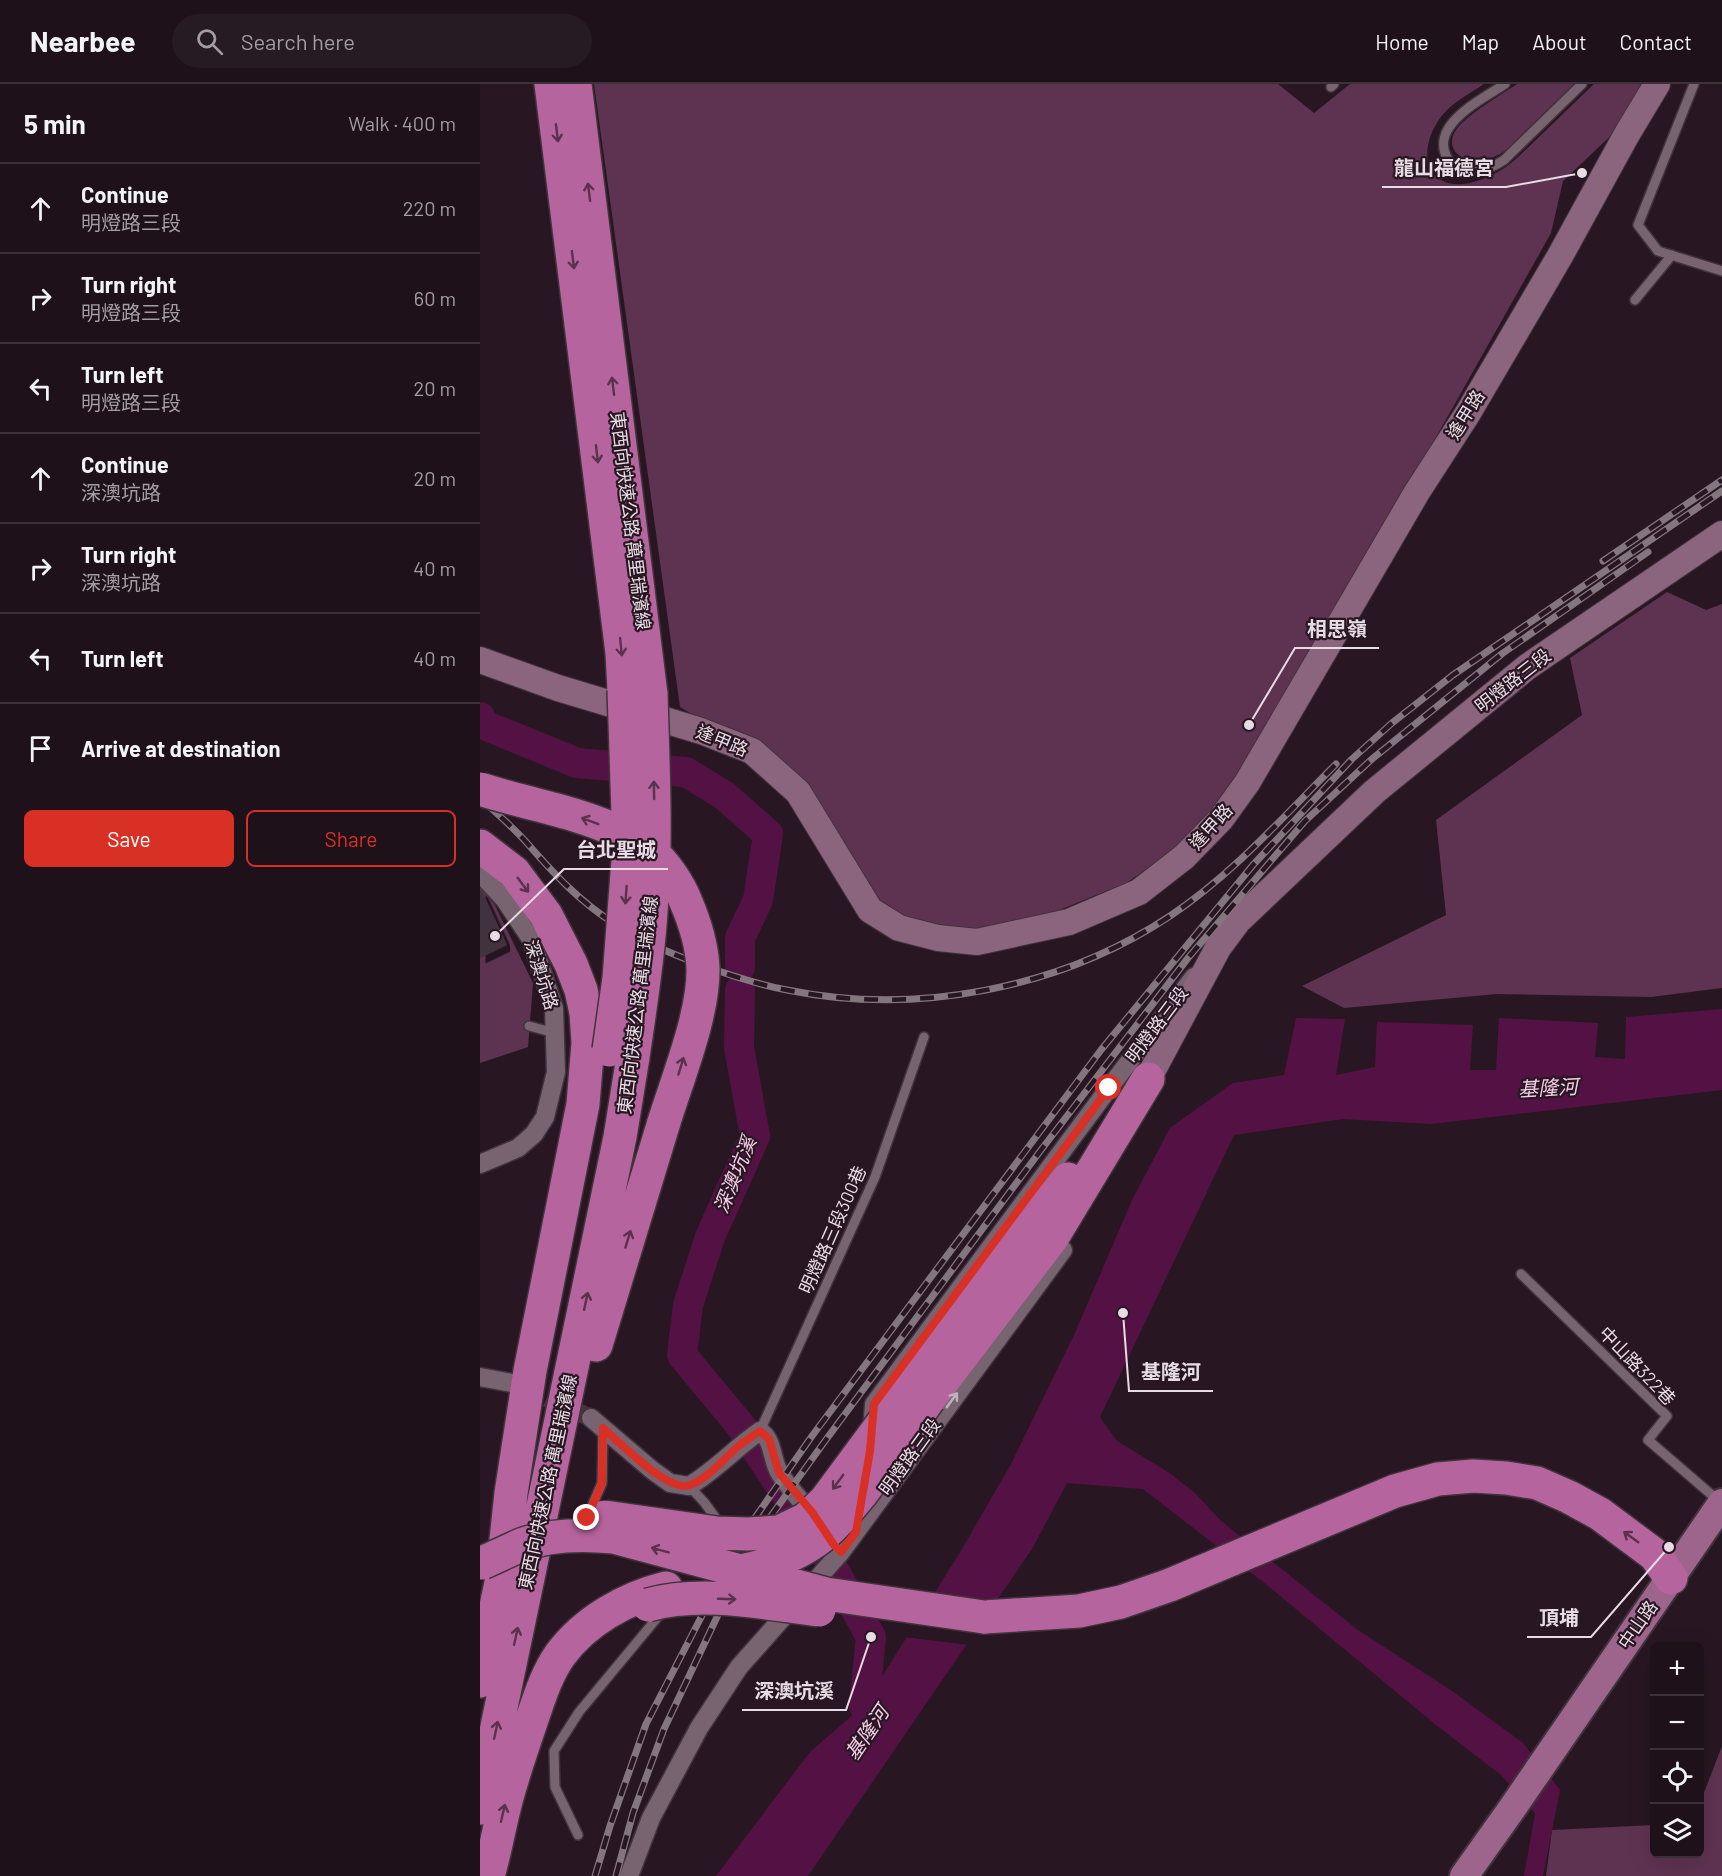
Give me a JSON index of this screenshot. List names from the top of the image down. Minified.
{"streets":{"highway":["東西向快速公路 萬里瑞濱線"],"main road":["逢甲路","明燈路三段","中山路"],"street":["深澳坑路"],"lane":["明燈路三段300巷","中山路322巷"]},"crossings":[["中山路322巷","中山路"]],"water":["基隆河","深澳坑溪"],"places":["龍山福德宮","相思嶺","台北聖城","基隆河","頂埔","深澳坑溪"],"page":{"header":"Nearbee","search":"Search here","nav":["Home","Map","About","Contact"],"heading":["5 min","Walk · 400 m"],"list":[["Continue","明燈路三段","220 m"],["Turn right","明燈路三段","60 m"],["Turn left","明燈路三段","20 m"],["Continue","深澳坑路","20 m"],["Turn right","深澳坑路","40 m"],["Turn left","40 m"],"Arrive at destination"],"buttons":["Save","Share"],"map_buttons":["+","−"]}}
